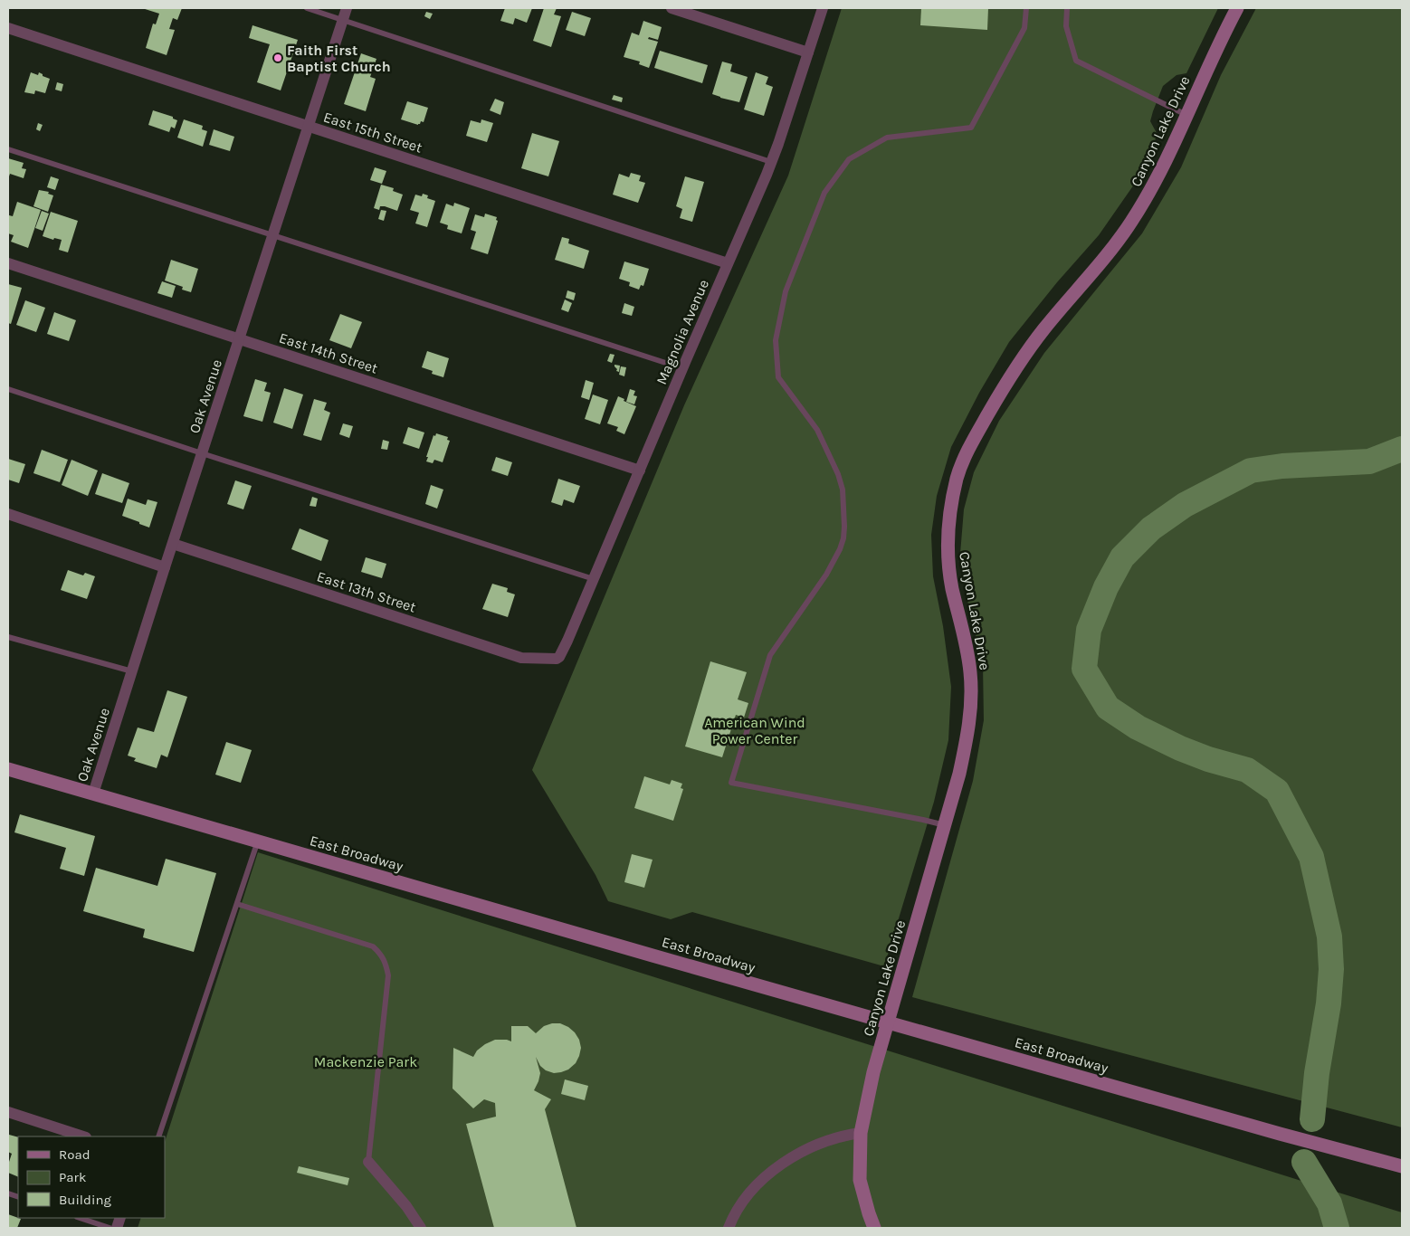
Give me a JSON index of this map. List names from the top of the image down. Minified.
{"streets":{"main road":["Canyon Lake Drive","East Broadway"],"street":["East 15th Street","Magnolia Avenue","East 14th Street","Oak Avenue","East 13th Street"]},"crossings":[["Canyon Lake Drive","East Broadway"],["East 15th Street","Magnolia Avenue"],["East 15th Street","Oak Avenue"],["Magnolia Avenue","East 14th Street"],["Magnolia Avenue","East 13th Street"],["East 14th Street","Oak Avenue"],["Oak Avenue","East 13th Street"],["Oak Avenue","East Broadway"]],"parks":["American Wind Power Center","Mackenzie Park"],"places":["Faith First Baptist Church"],"legend":["Road","Park","Building"]}
